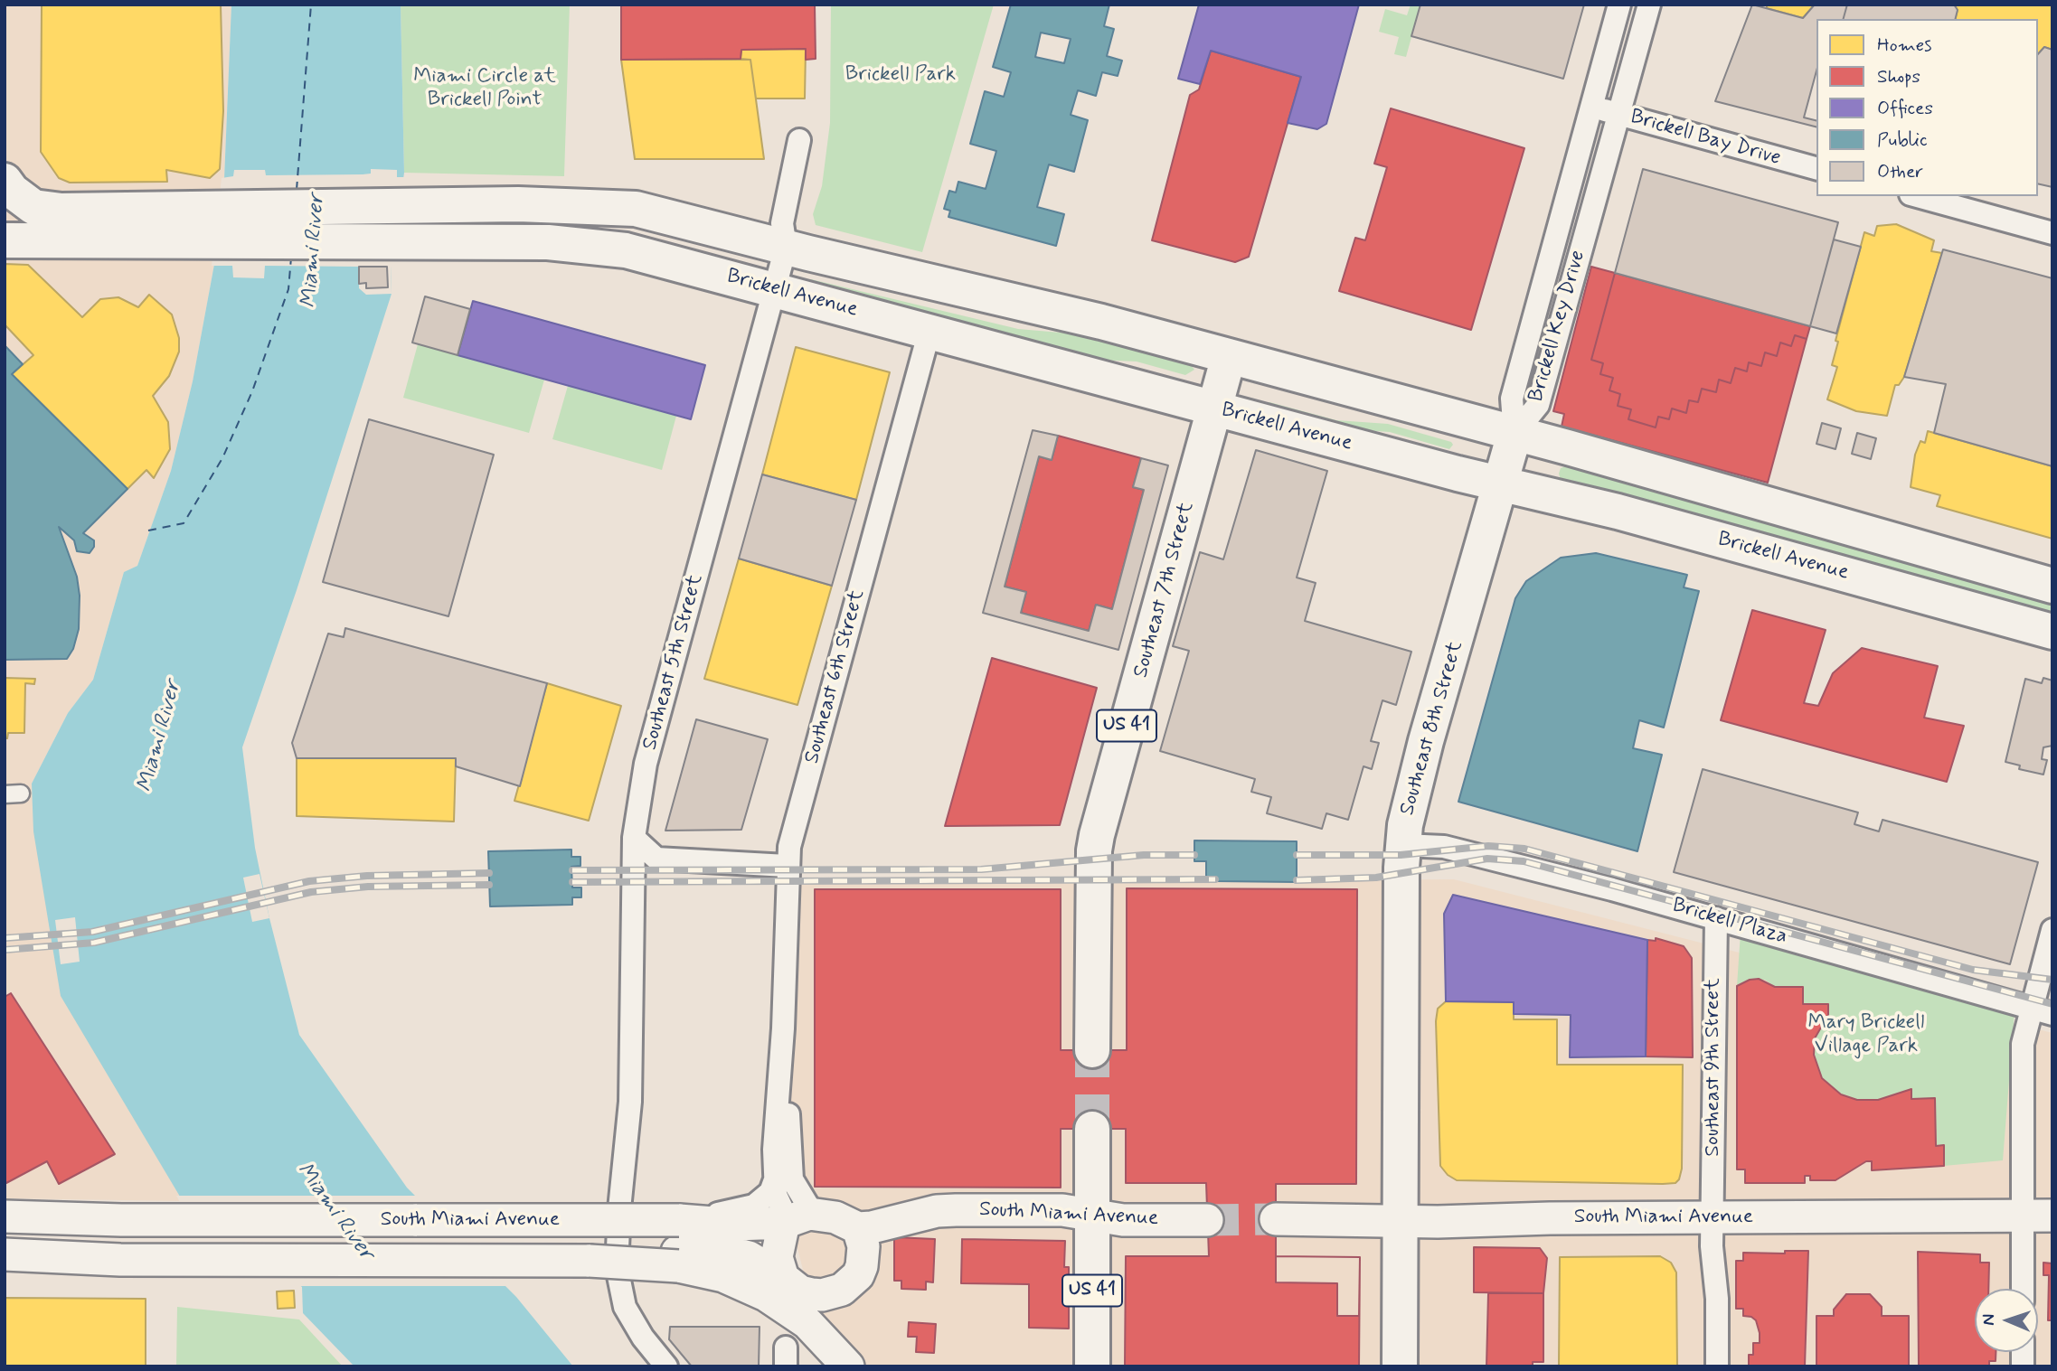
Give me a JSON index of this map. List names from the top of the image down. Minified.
{"streets":{"main road":["Brickell Avenue","Southeast 7th Street","US 41","Southeast 8th Street","South Miami Avenue"],"street":["Brickell Bay Drive","Brickell Key Drive","Southeast 5th Street","Southeast 6th Street","Brickell Plaza","Southeast 9th Street"]},"crossings":[["Brickell Bay Drive","Brickell Key Drive"],["Brickell Avenue","Brickell Key Drive"],["Brickell Avenue","Southeast 7th Street"],["Brickell Avenue","Southeast 5th Street"],["Brickell Avenue","Southeast 6th Street"],["Brickell Avenue","Southeast 8th Street"],["Brickell Key Drive","Southeast 8th Street"],["Southeast 6th Street","South Miami Avenue"],["US 41","South Miami Avenue"],["Southeast 8th Street","Brickell Plaza"],["Southeast 8th Street","South Miami Avenue"],["Brickell Plaza","Southeast 9th Street"],["Southeast 9th Street","South Miami Avenue"]],"water":["Miami River"],"parks":["Brickell Park","Miami Circle at Brickell Point","Mary Brickell Village Park"],"legend":["Homes","Shops","Offices","Public","Other"],"north":"left"}
